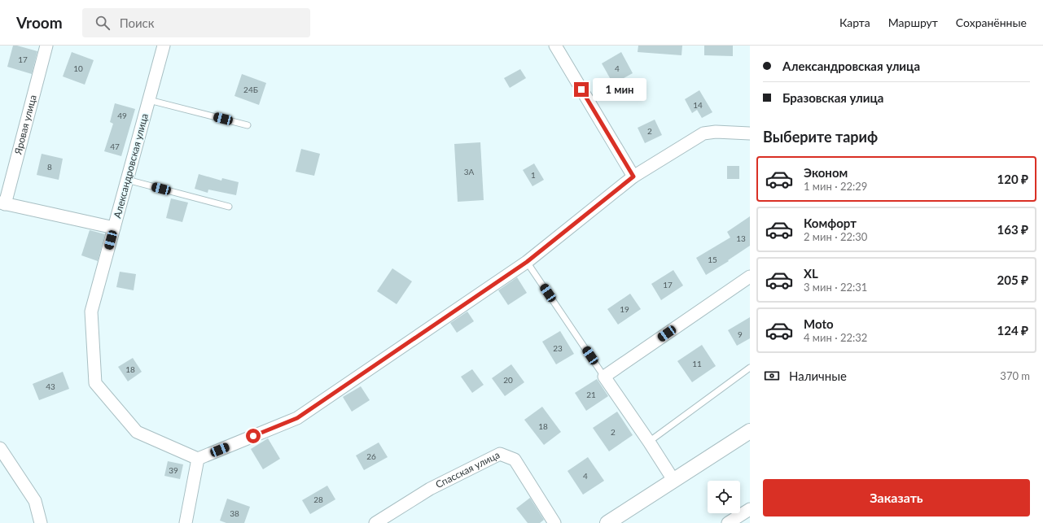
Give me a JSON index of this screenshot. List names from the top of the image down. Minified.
{"streets":{"street":["Яровая улица","Александровская улица","Спасская улица"]},"house_numbers":["17","10","4","24Б","14","49","2","47","8","3А","1","13","15","17","19","9","23","11","18","20","43","21","18","2","26","39","4","28","38"],"page":{"header":"Vroom","search":"Поиск","nav":["Карта","Маршрут","Сохранённые"],"banner":["Александровская улица","Бразовская улица"],"bubble":"1 мин","heading":"Выберите тариф","list":[{"name":"Эконом","note":"1 мин · 22:29","value":"120 ₽"},{"name":"Комфорт","note":"2 мин · 22:30","value":"163 ₽"},{"name":"XL","note":"3 мин · 22:31","value":"205 ₽"},{"name":"Moto","note":"4 мин · 22:32","value":"124 ₽"}],"pay":["Наличные","370 m"],"buttons":"Заказать"}}
